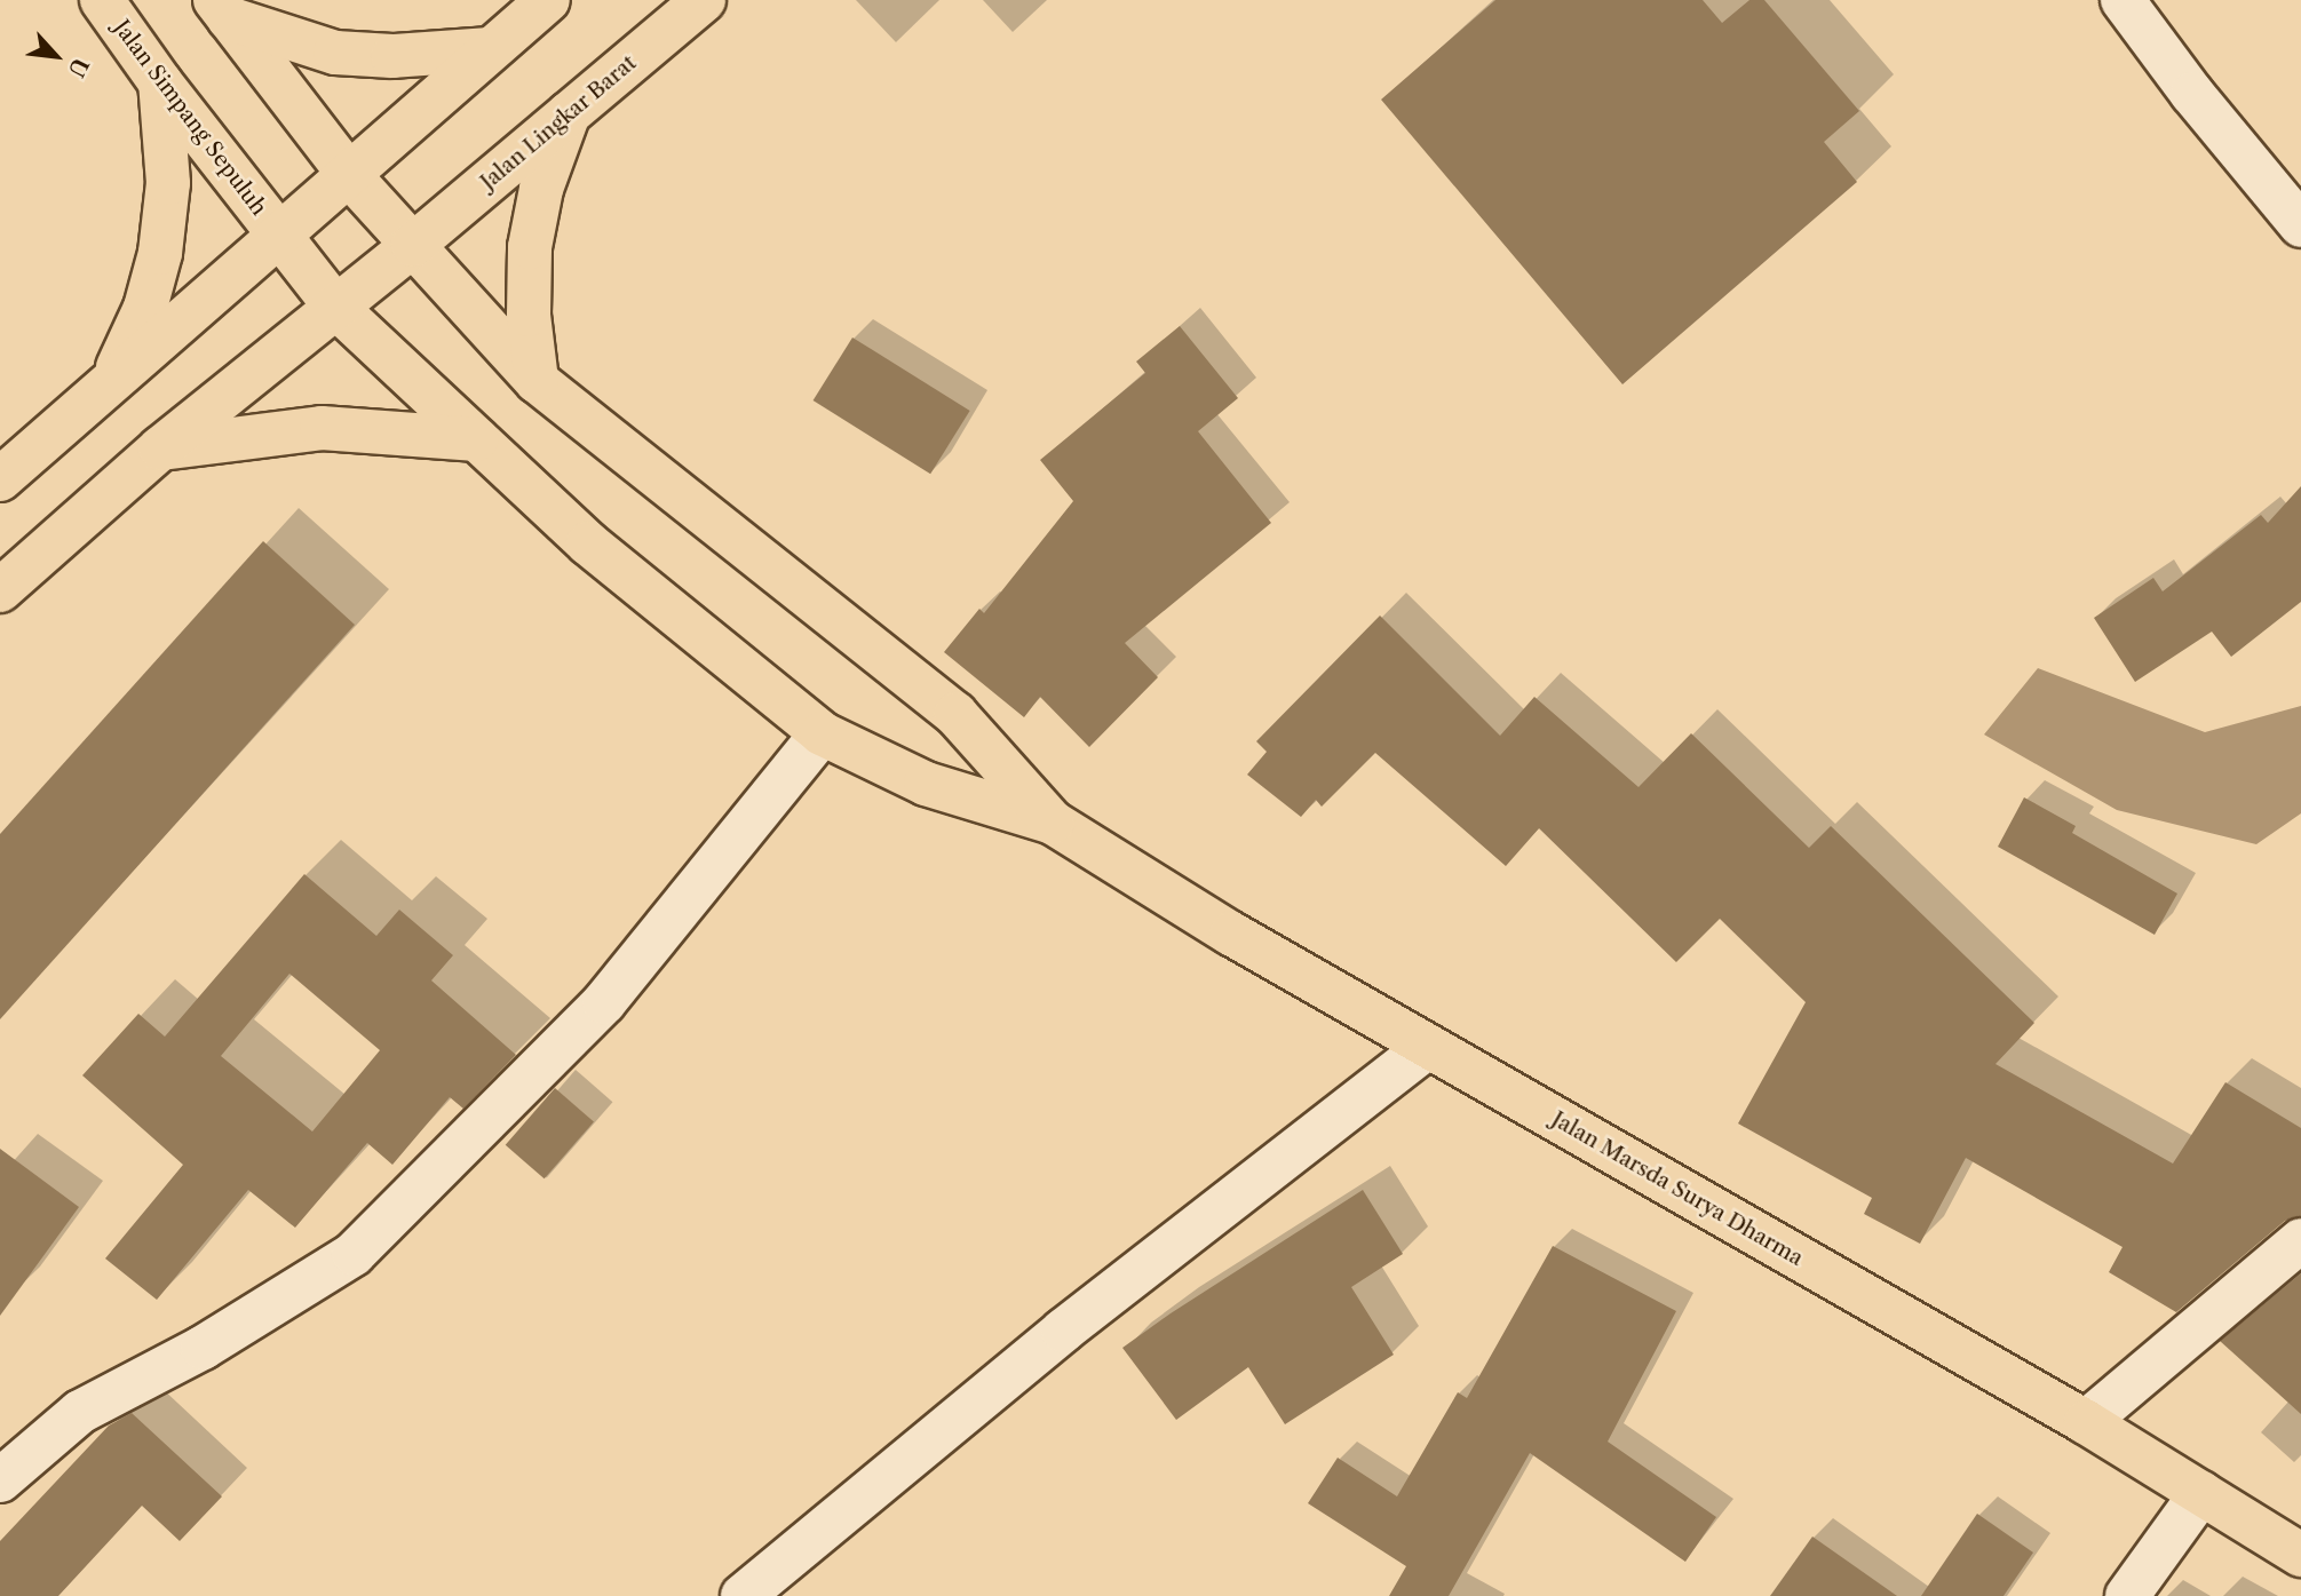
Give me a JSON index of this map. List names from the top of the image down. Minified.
{"streets":{"highway":["Jalan Simpang Sepuluh","Jalan Lingkar Barat","Jalan Marsda Surya Dharma"]},"crossings":[["Jalan Simpang Sepuluh","Jalan Lingkar Barat"],["Jalan Simpang Sepuluh","Jalan Marsda Surya Dharma"]],"north":"bottom right"}
